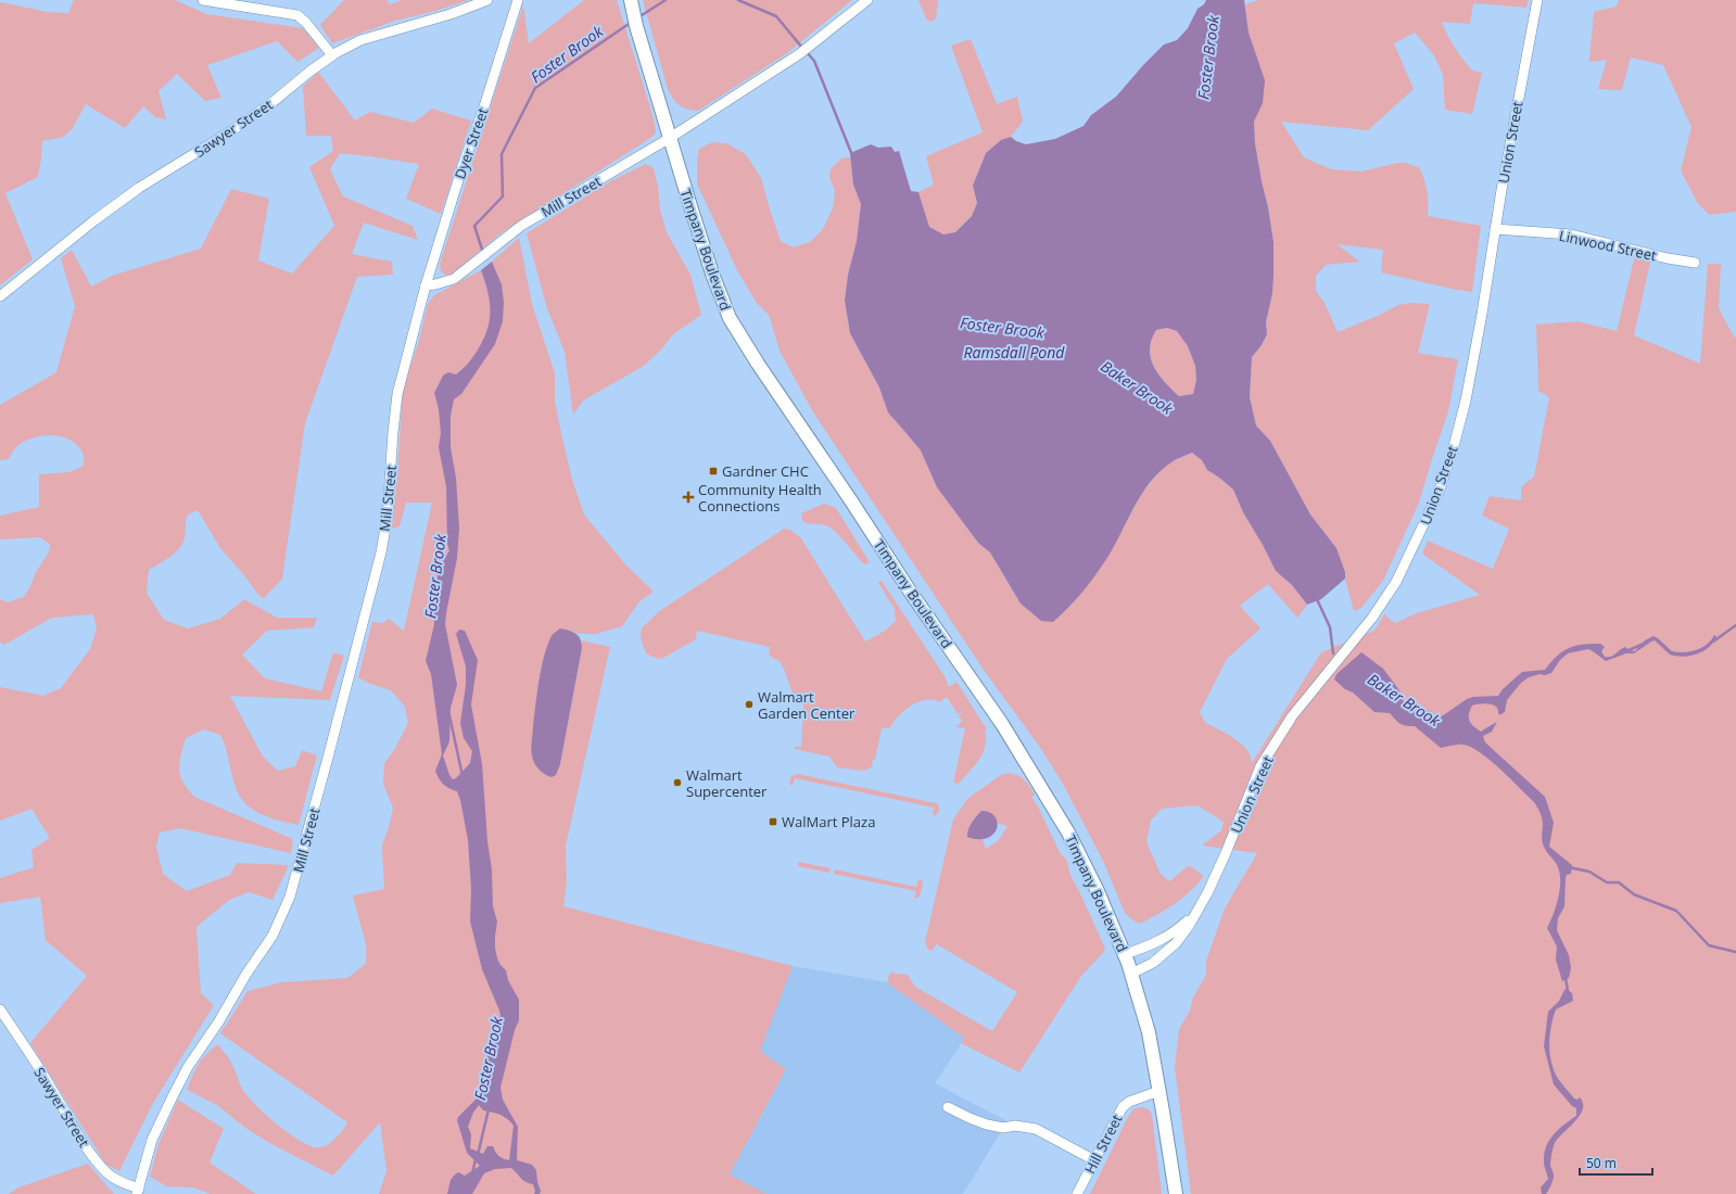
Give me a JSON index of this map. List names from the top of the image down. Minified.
{"streets":{"main road":["Timpany Boulevard"],"street":["Sawyer Street","Union Street","Dyer Street","Mill Street","Linwood Street","Hill Street"]},"crossings":[["Sawyer Street","Mill Street"],["Union Street","Linwood Street"],["Dyer Street","Mill Street"],["Mill Street","Timpany Boulevard"],["Timpany Boulevard","Hill Street"]],"water":["Foster Brook","Ramsdall Pond","Baker Brook"],"places":{"transit":["Gardner CHC","WalMart Plaza"],"health":["Community Health Connections"],"other":["Walmart Garden Center","Walmart Supercenter"]},"scale_bar":"50 m"}
